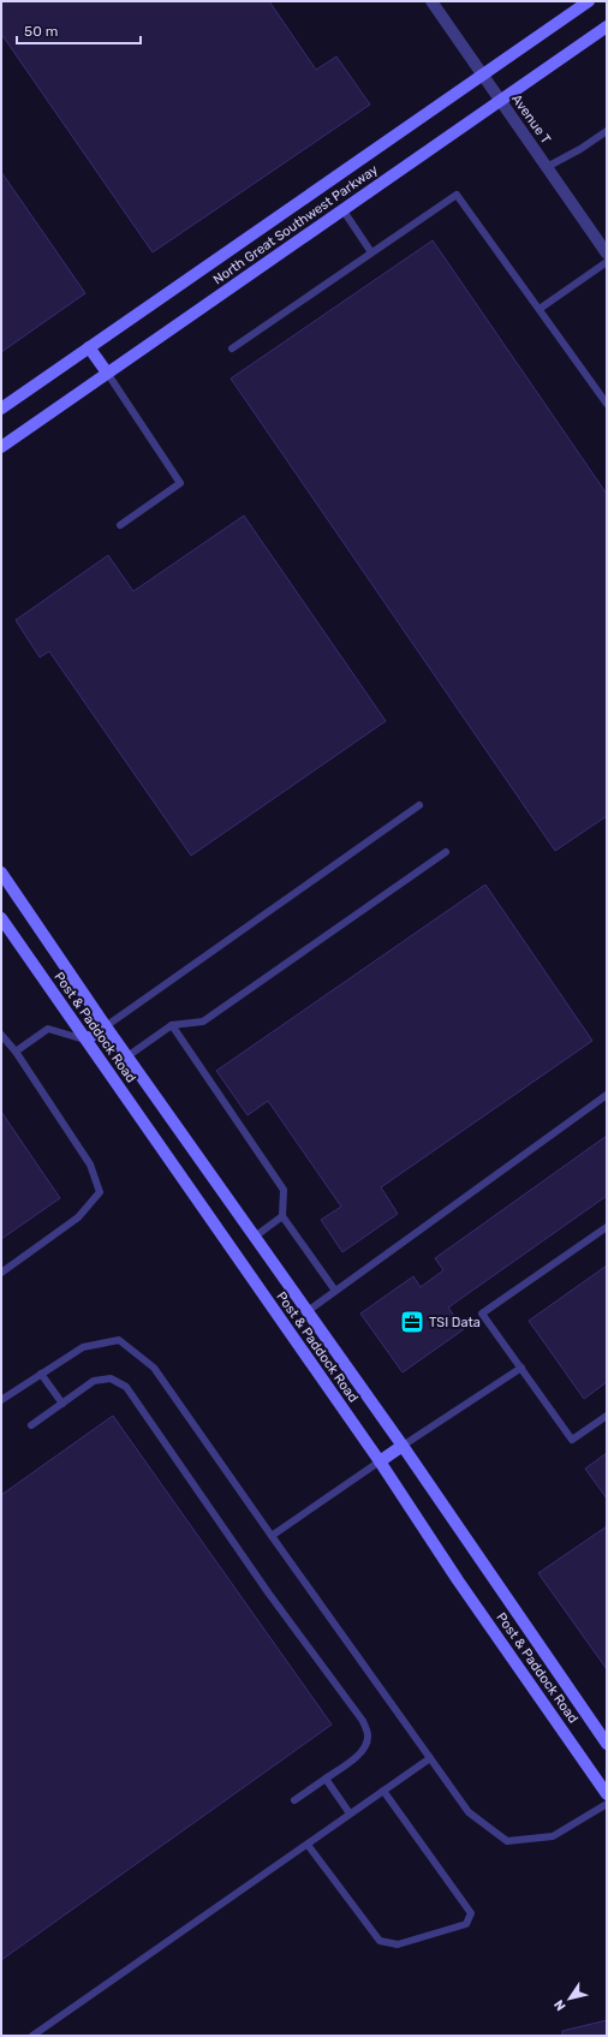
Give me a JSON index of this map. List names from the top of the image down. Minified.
{"streets":{"street":["Avenue T","North Great Southwest Parkway","Post & Paddock Road"]},"crossings":[["Avenue T","North Great Southwest Parkway"]],"places":{"office":["TSI Data"]},"scale_bar":"50 m","north":"bottom left"}
